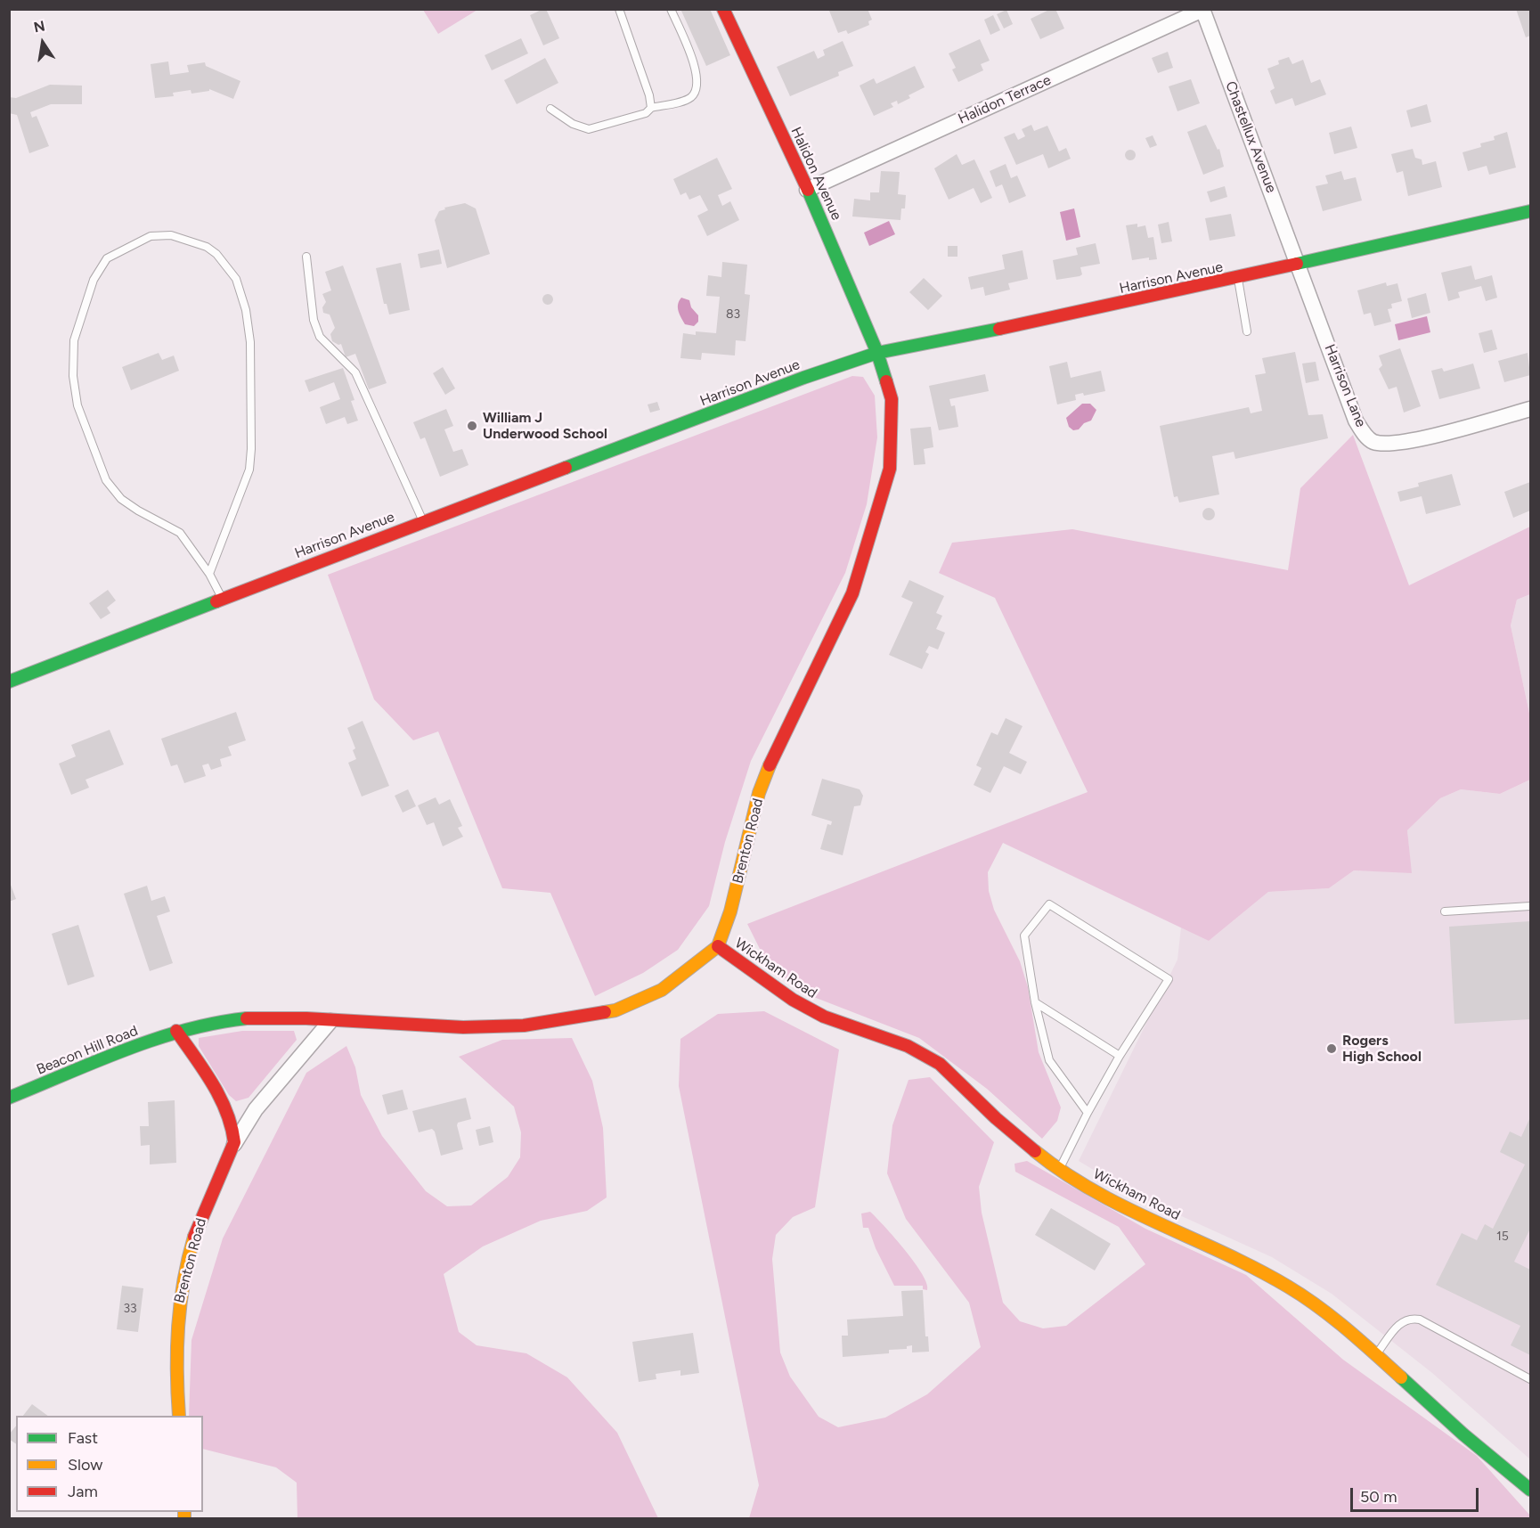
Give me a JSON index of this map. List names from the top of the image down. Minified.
{"streets":{"street":["Halidon Terrace","Chastellux Avenue","Halidon Avenue","Harrison Avenue","Harrison Lane","Brenton Road","Wickham Road","Beacon Hill Road"]},"crossings":[["Halidon Terrace","Chastellux Avenue"],["Halidon Terrace","Halidon Avenue"],["Chastellux Avenue","Harrison Avenue"],["Chastellux Avenue","Harrison Lane"],["Halidon Avenue","Harrison Avenue"],["Halidon Avenue","Brenton Road"],["Harrison Avenue","Harrison Lane"],["Harrison Avenue","Brenton Road"],["Brenton Road","Wickham Road"]],"places":["William J Underwood School","Rogers High School"],"house_numbers":["83","15","33"],"legend":["Fast","Slow","Jam"],"scale_bar":"50 m","north":"top"}
